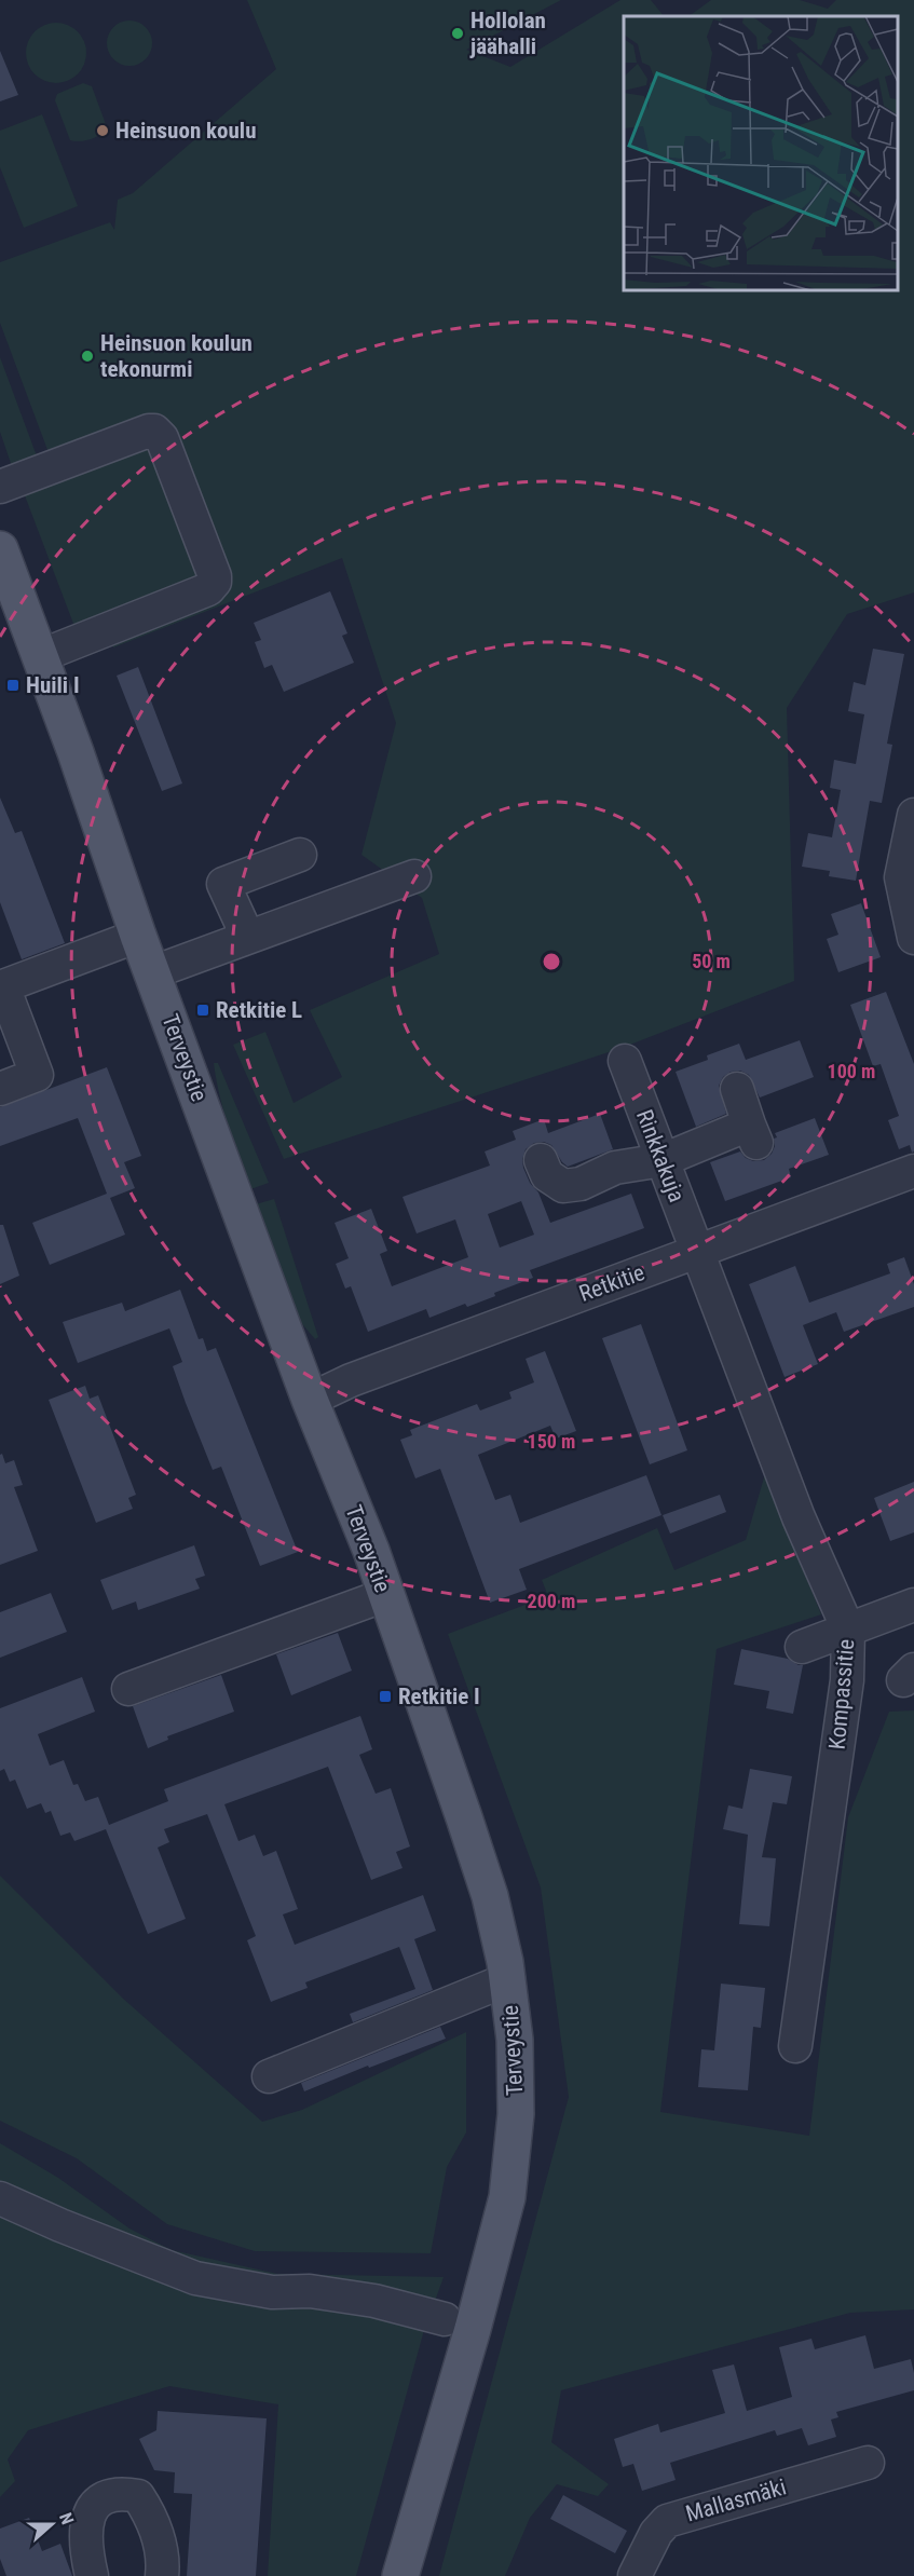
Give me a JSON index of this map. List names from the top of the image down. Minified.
{"streets":{"main road":["Terveystie"],"street":["Rinkkakuja","Retkitie","Kompassitie","Mallasmäki"]},"crossings":[["Terveystie","Retkitie"],["Rinkkakuja","Retkitie"],["Rinkkakuja","Kompassitie"],["Retkitie","Kompassitie"]],"places":{"other":["Hollolan jäähalli","Heinsuon koulu","Heinsuon koulun tekonurmi"],"transit":["Huili I","Retkitie L","Retkitie I"]},"north":"right","rings":["50 m","100 m","150 m","200 m"]}
